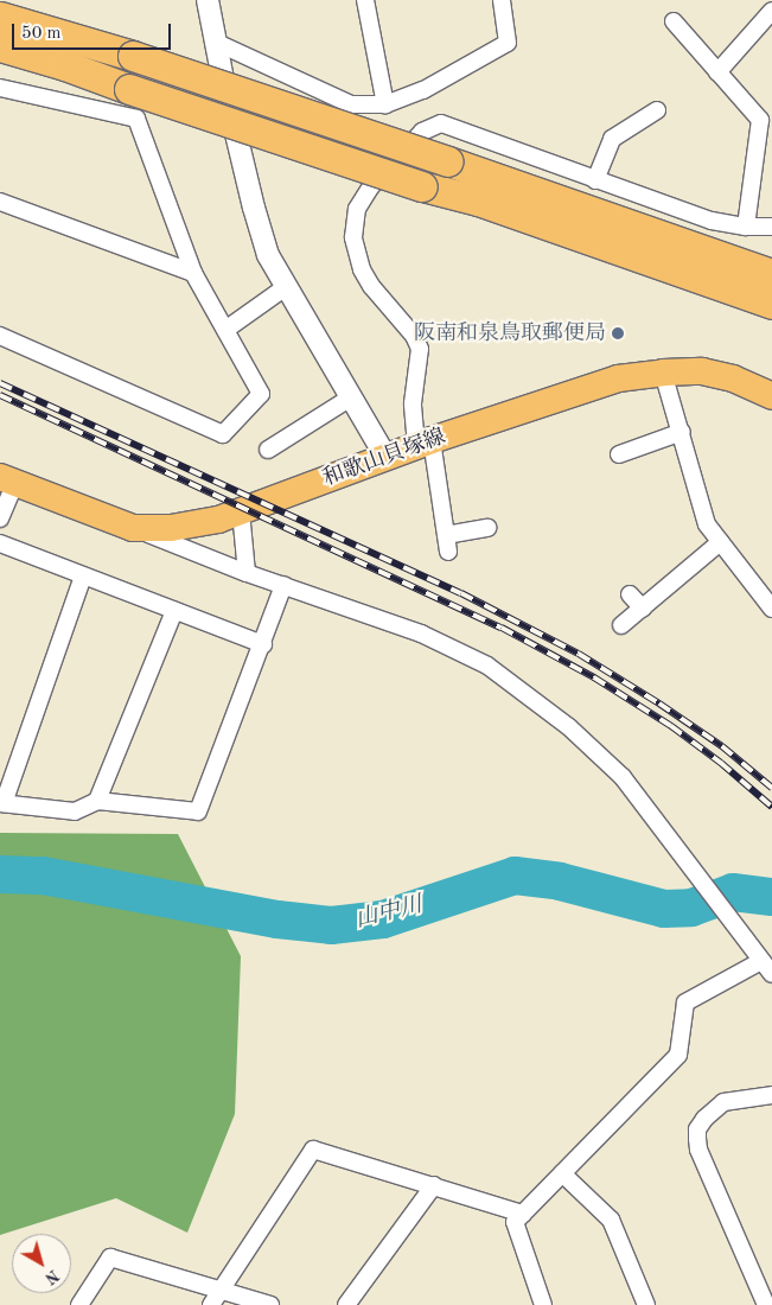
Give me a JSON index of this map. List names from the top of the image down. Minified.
{"streets":{"main road":["和歌山貝塚線"]},"water":["山中川"],"places":["阪南和泉鳥取郵便局"],"scale_bar":"50 m","north":"bottom right"}
